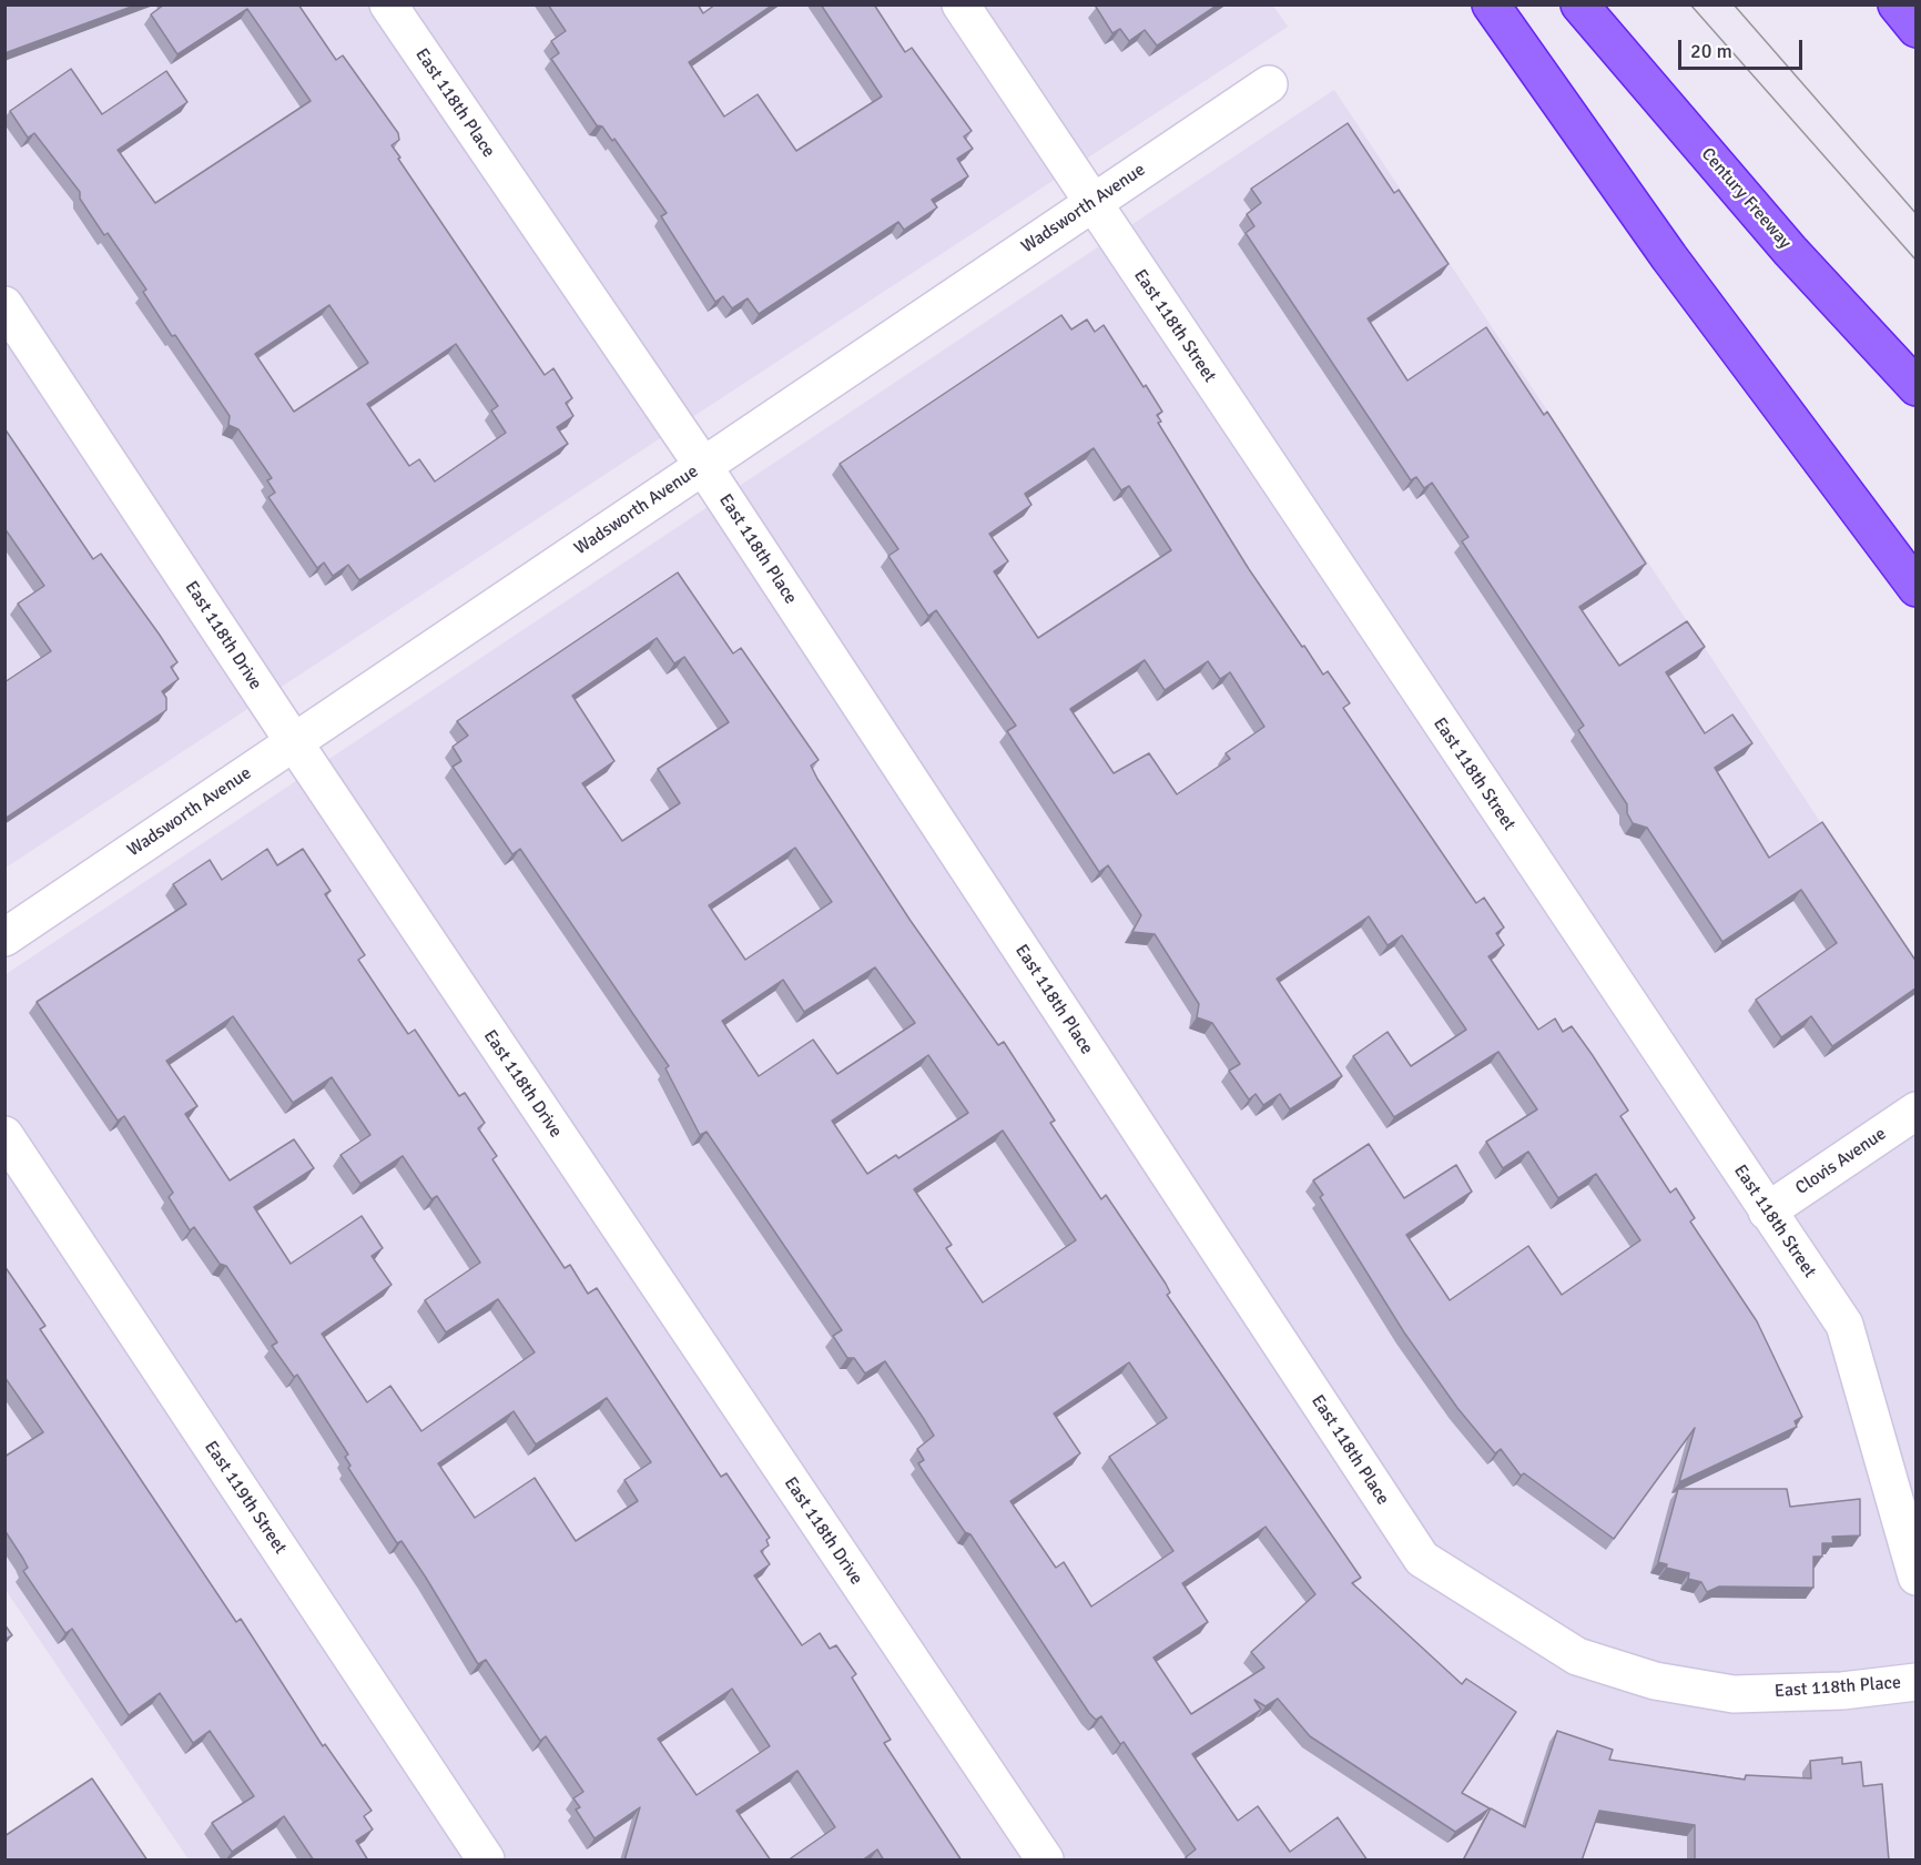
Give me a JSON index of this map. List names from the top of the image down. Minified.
{"streets":{"highway":["Century Freeway"],"street":["East 118th Place","Wadsworth Avenue","East 118th Street","East 118th Drive","Clovis Avenue","East 119th Street"]},"crossings":[["East 118th Place","Wadsworth Avenue"],["Wadsworth Avenue","East 118th Street"],["Wadsworth Avenue","East 118th Drive"],["East 118th Street","Clovis Avenue"]],"scale_bar":"20 m"}
